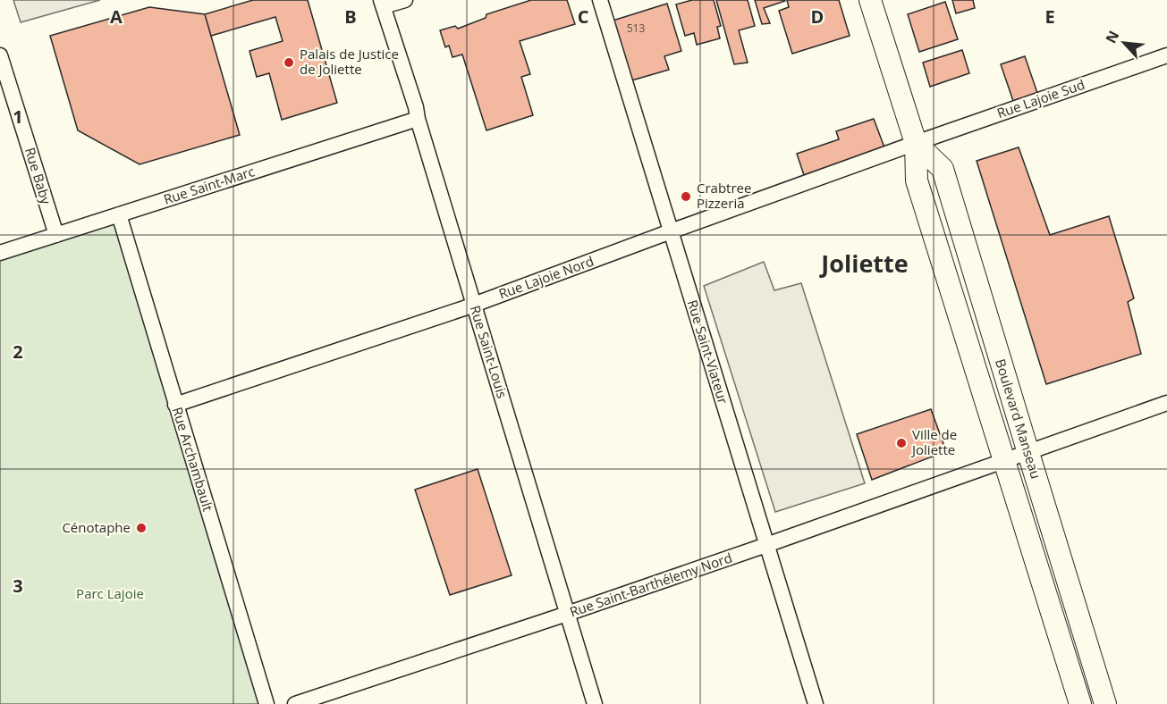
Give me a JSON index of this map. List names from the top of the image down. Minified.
{"streets":{"main road":["Boulevard Manseau"],"street":["Rue Lajoie Sud","Rue Baby","Rue Saint-Marc","Rue Lajoie Nord","Rue Saint-Louis","Rue Saint-Viateur","Rue Archambault","Rue Saint-Barthélemy Nord"]},"crossings":[["Rue Lajoie Sud","Rue Lajoie Nord"],["Rue Lajoie Sud","Boulevard Manseau"],["Rue Baby","Rue Saint-Marc"],["Rue Saint-Marc","Rue Saint-Louis"],["Rue Saint-Marc","Rue Archambault"],["Rue Lajoie Nord","Rue Saint-Louis"],["Rue Lajoie Nord","Rue Saint-Viateur"],["Rue Lajoie Nord","Boulevard Manseau"],["Rue Lajoie Nord","Rue Archambault"],["Rue Saint-Louis","Rue Saint-Barthélemy Nord"],["Rue Saint-Viateur","Rue Saint-Barthélemy Nord"],["Boulevard Manseau","Rue Saint-Barthélemy Nord"]],"districts":["Joliette"],"parks":["Parc Lajoie"],"places":["Palais de Justice de Joliette","Crabtree Pizzeria","Ville de Joliette","Cénotaphe"],"house_numbers":["513"],"north":"top left","grid":{"columns":["A","B","C","D","E"],"rows":["1","2","3"]}}
